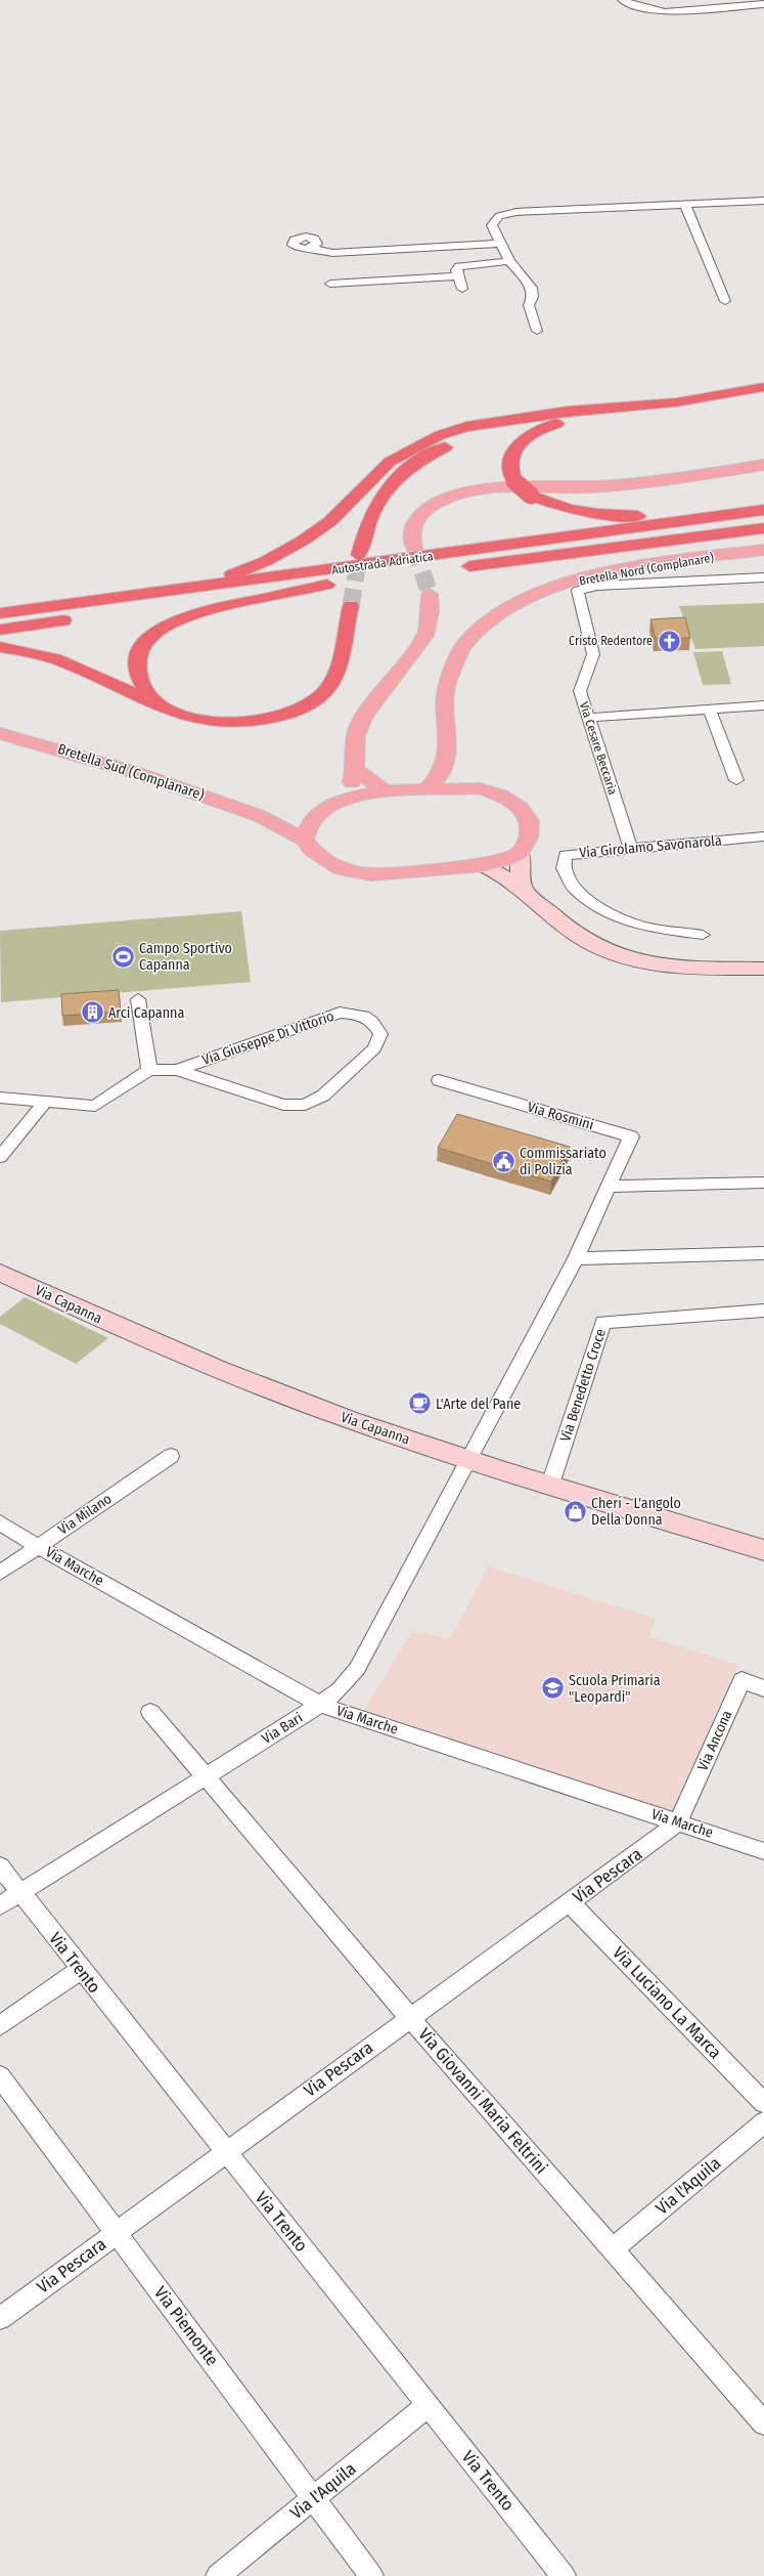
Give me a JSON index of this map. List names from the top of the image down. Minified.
{"streets":{"highway":["Autostrada Adriatica"],"main road":["Bretella Nord (Complanare)","Bretella Sud (Complanare)","Via Capanna"],"street":["Via Cesare Beccaria","Via Girolamo Savonarola","Via Giuseppe Di Vittorio","Via Rosmini","Via Benedetto Croce","Via Milano","Via Marche","Via Bari","Via Ancona","Via Pescara","Via Trento","Via Luciano La Marca","Via Giovanni Maria Feltrini","Via l'Aquila","Via Piemonte"]},"crossings":[["Via Cesare Beccaria","Via Girolamo Savonarola"],["Via Rosmini","Via Capanna"],["Via Rosmini","Via Bari"],["Via Capanna","Via Benedetto Croce"],["Via Capanna","Via Bari"],["Via Milano","Via Marche"],["Via Marche","Via Bari"],["Via Marche","Via Ancona"],["Via Marche","Via Pescara"],["Via Bari","Via Trento"],["Via Bari","Via Giovanni Maria Feltrini"],["Via Ancona","Via Pescara"],["Via Pescara","Via Trento"],["Via Pescara","Via Luciano La Marca"],["Via Pescara","Via Giovanni Maria Feltrini"],["Via Pescara","Via Piemonte"],["Via Trento","Via l'Aquila"],["Via Giovanni Maria Feltrini","Via l'Aquila"],["Via l'Aquila","Via Piemonte"]],"places":{"church":["Cristo Redentore"],"sports":["Campo Sportivo Capanna"],"building":["Arci Capanna"],"public building":["Commissariato di Polizia"],"cafe":["L'Arte del Pane"],"shop":["Cherí - L'angolo Della Donna"],"school or university":["Scuola Primaria \"Leopardi\""]}}
